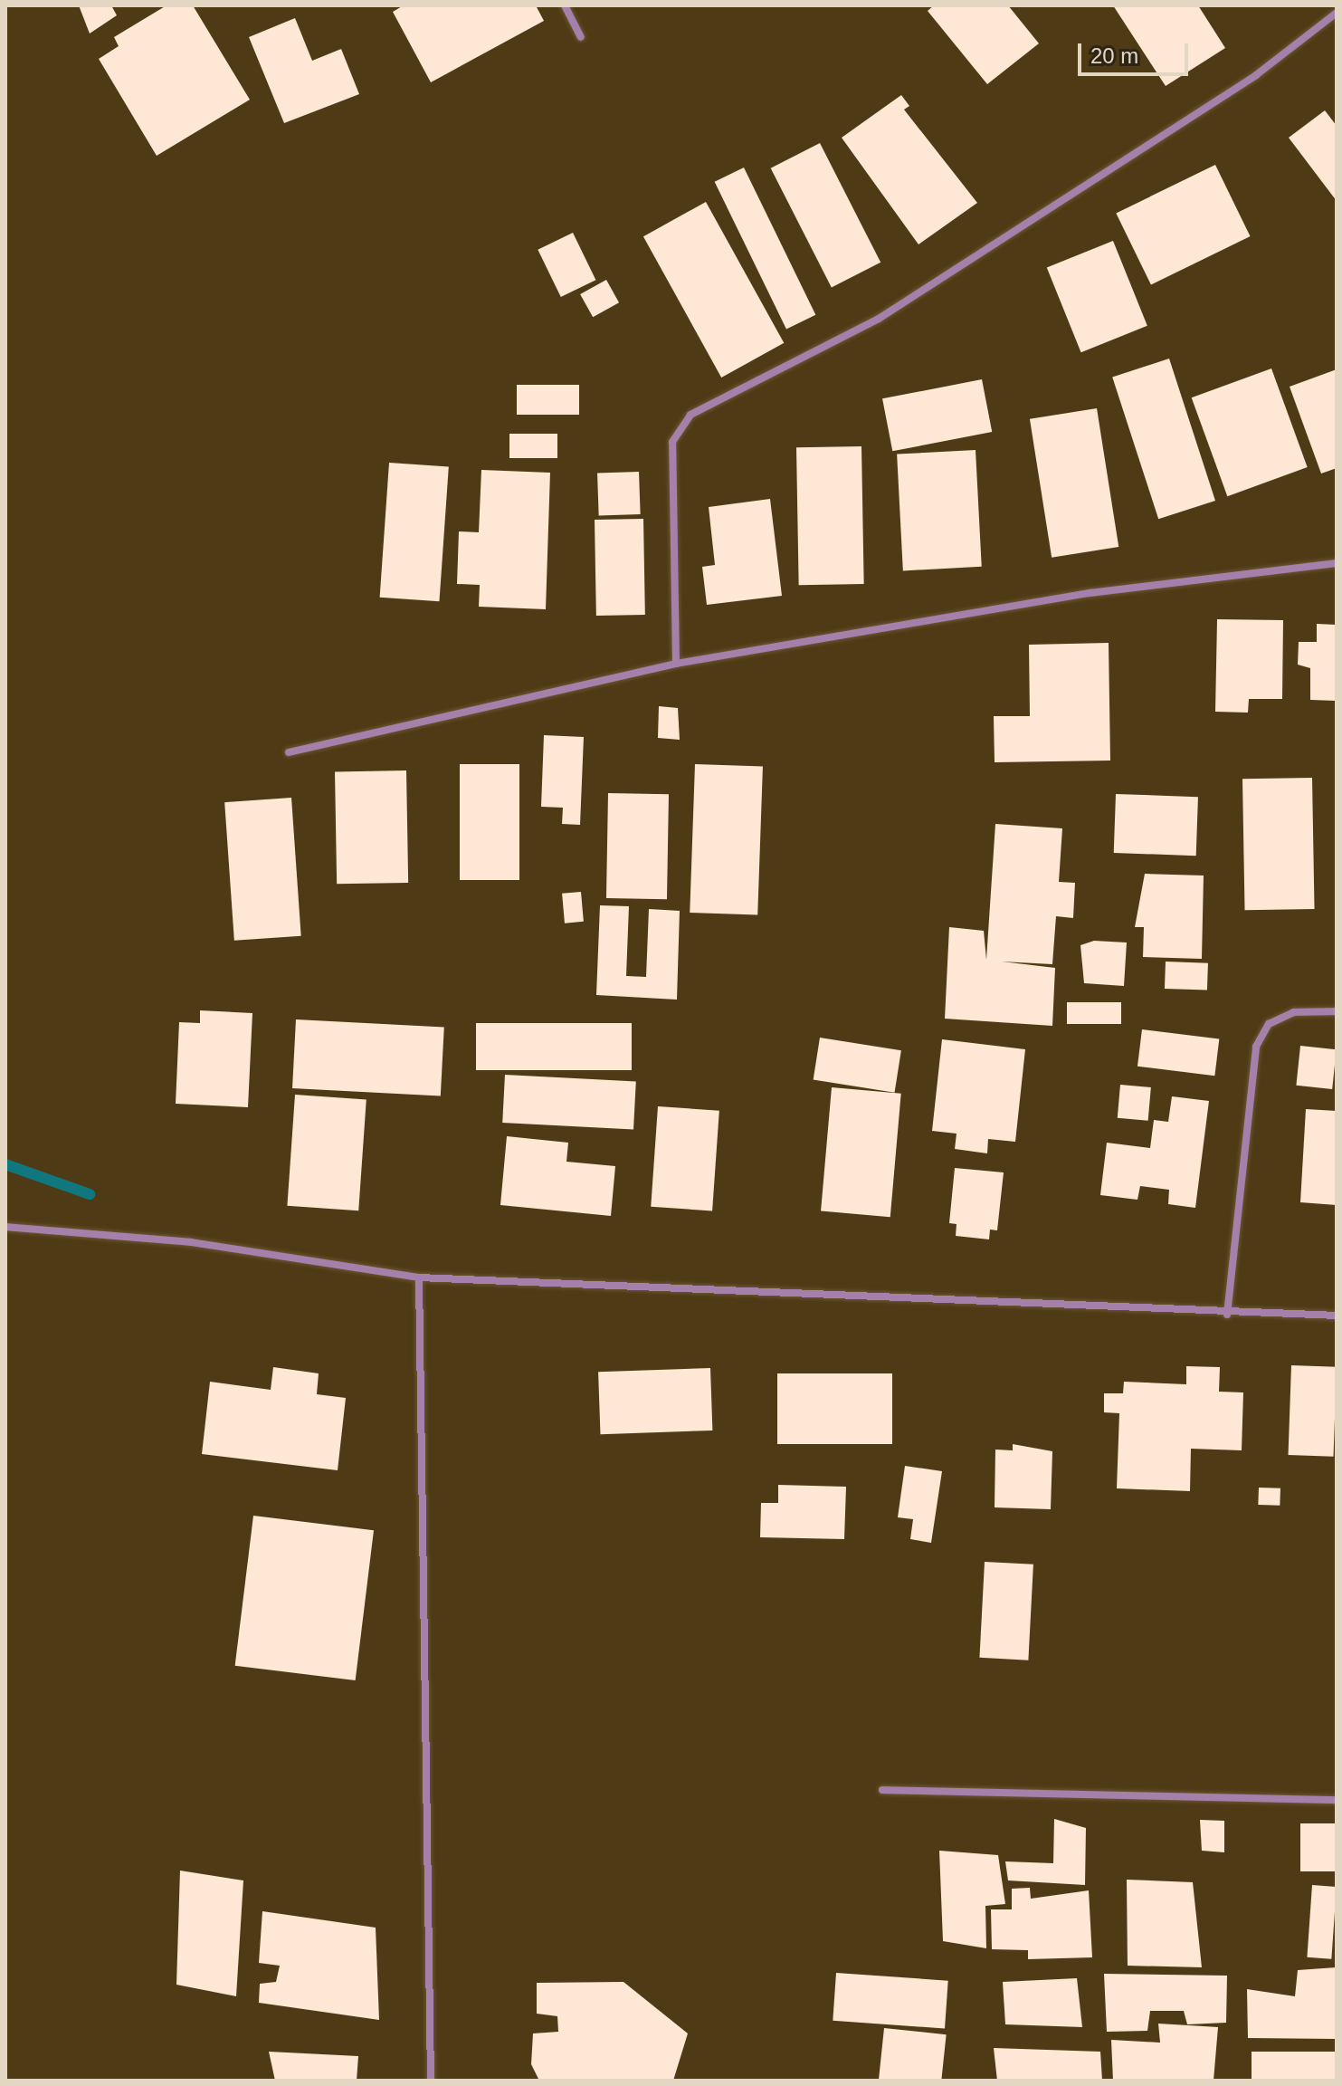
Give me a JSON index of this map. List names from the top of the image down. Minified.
{"scale_bar":"20 m"}
